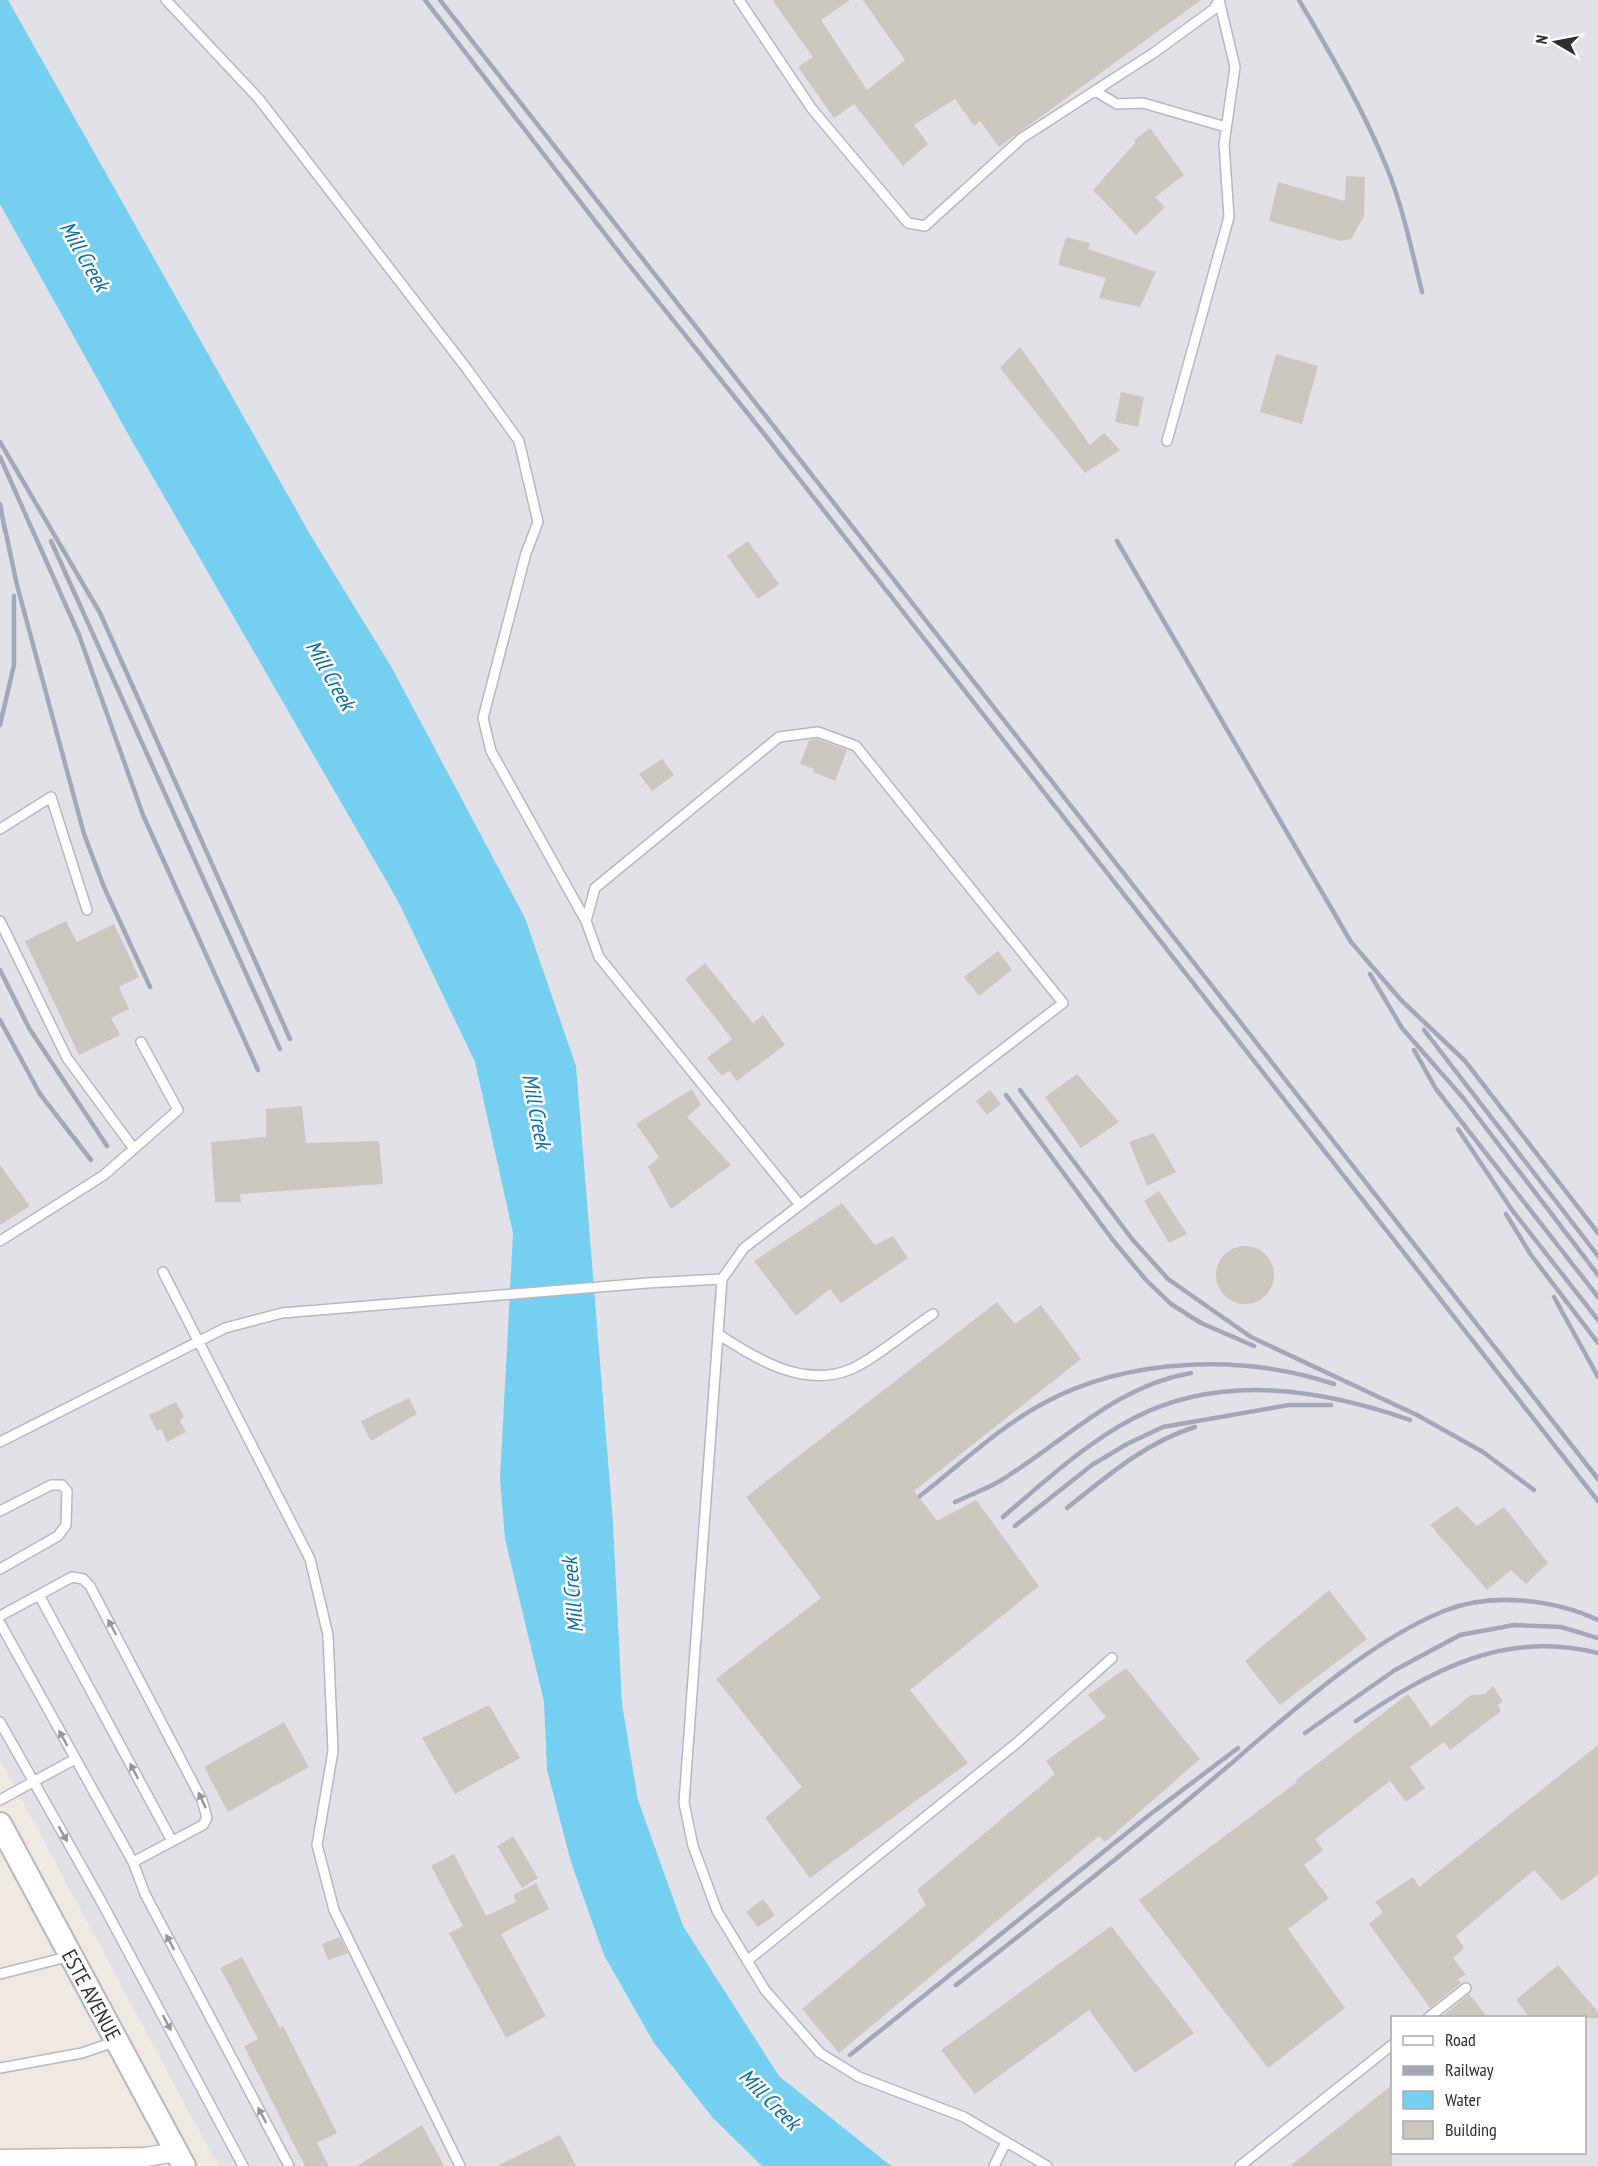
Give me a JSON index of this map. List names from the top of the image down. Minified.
{"streets":{"street":["ESTE AVENUE"]},"water":["Mill Creek"],"legend":["Road","Railway","Water","Building"],"north":"left"}
